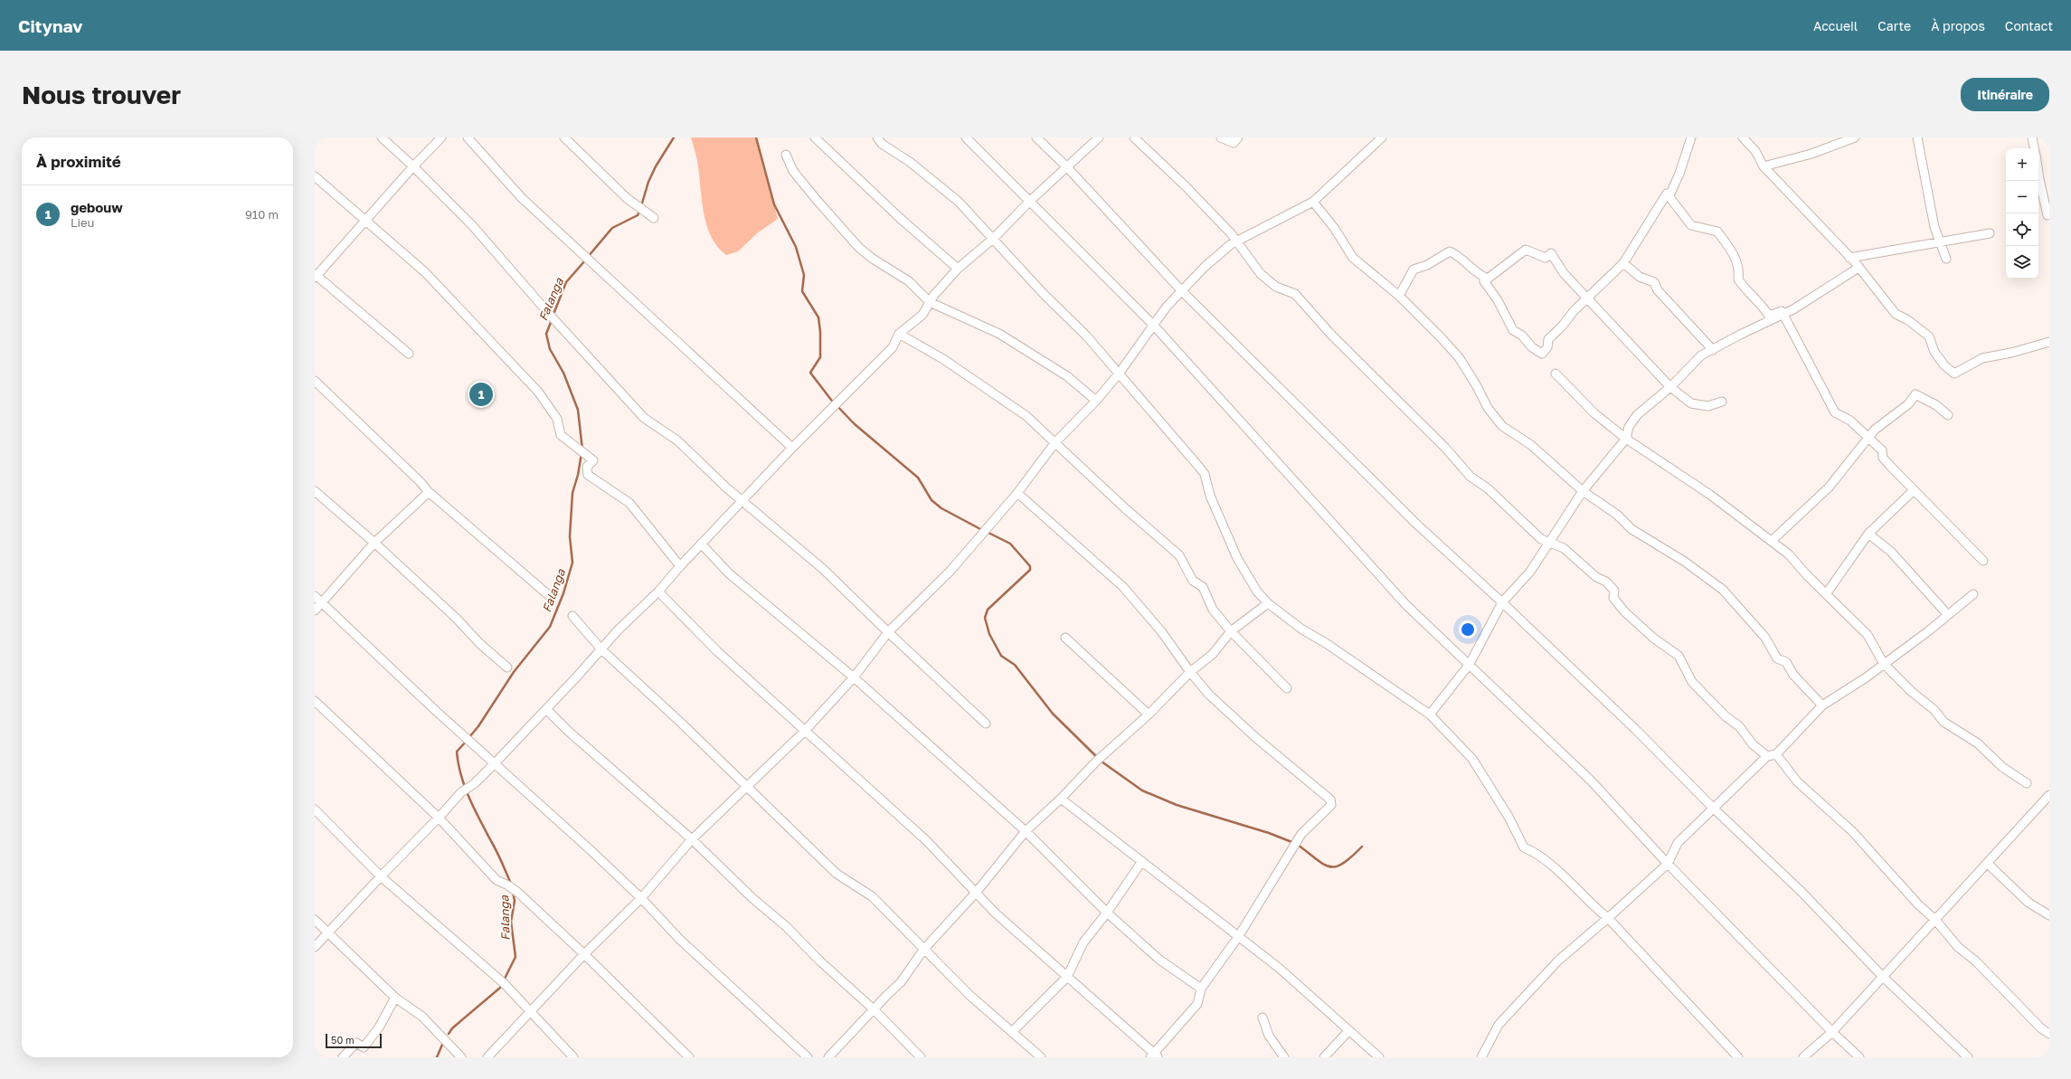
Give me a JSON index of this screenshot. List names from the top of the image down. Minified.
{"water":["Falanga"],"scale_bar":"50 m","page":{"header":"Citynav","nav":["Accueil","Carte","À propos","Contact"],"buttons":"Itinéraire","title":"Nous trouver","heading":"À proximité","map_buttons":["+","−"],"list":[{"mark":"1","name":"gebouw","note":"Lieu","value":"910 m"}],"pins":"1","scale":"50 m"}}
